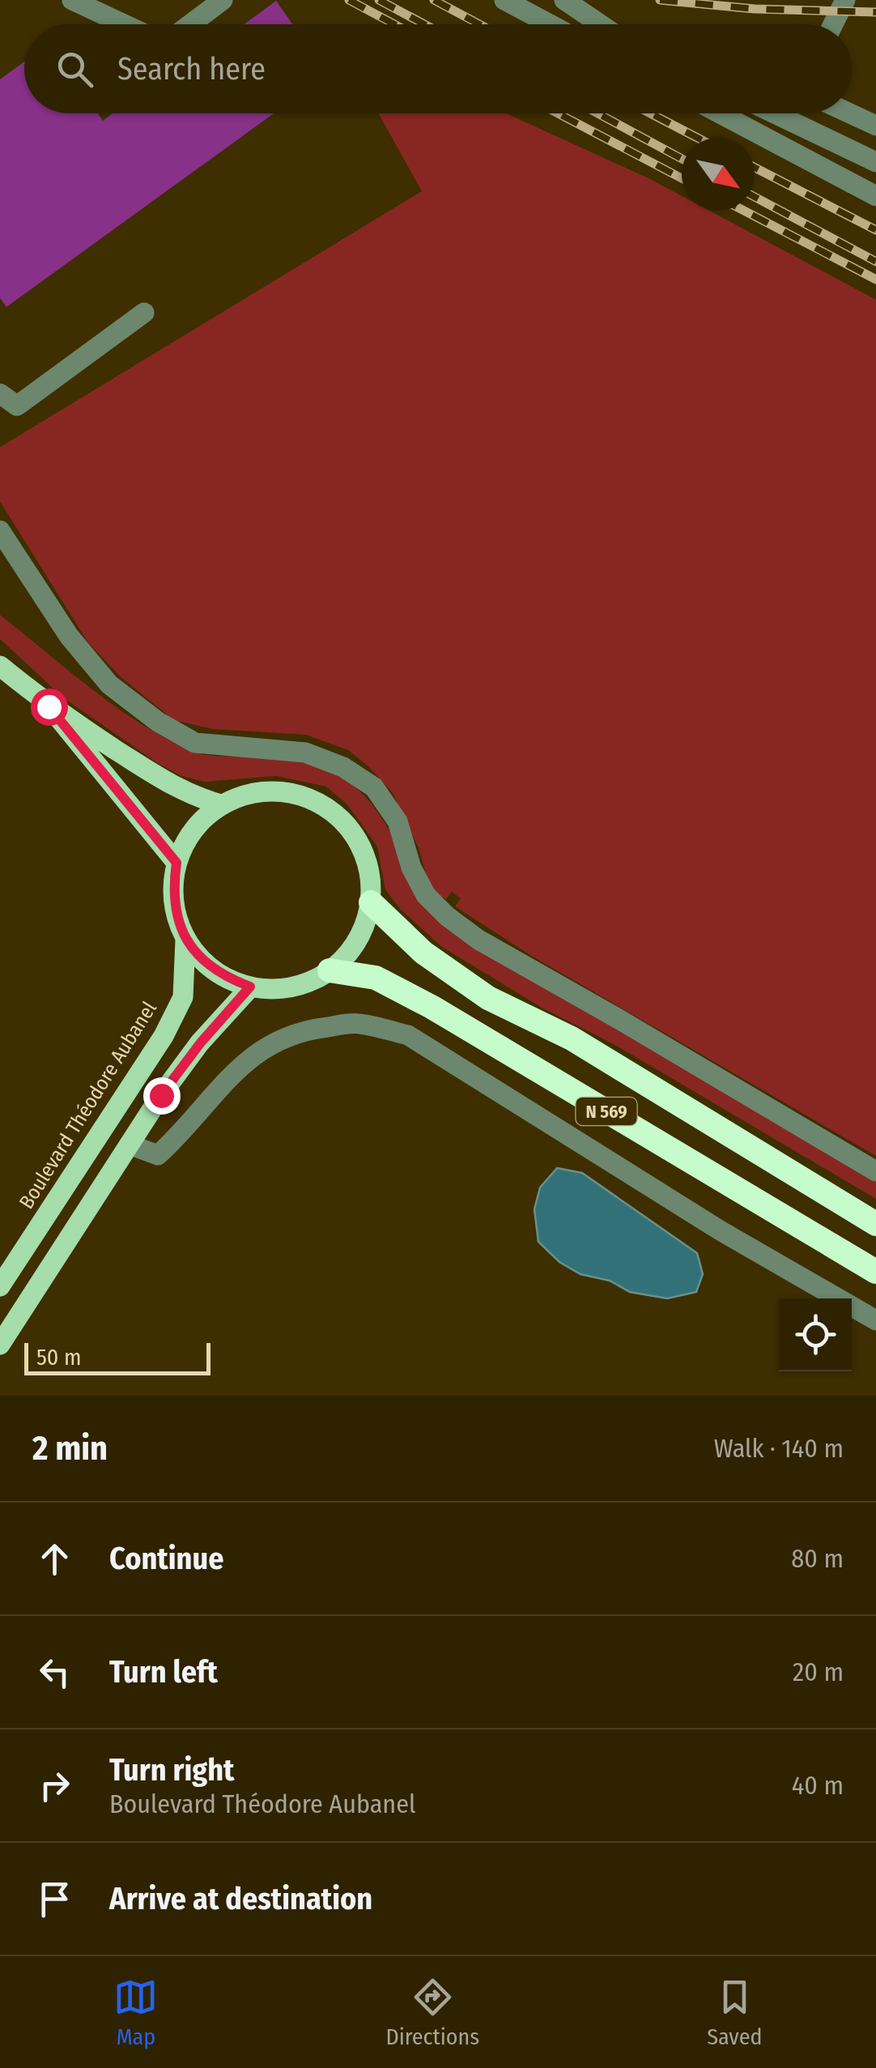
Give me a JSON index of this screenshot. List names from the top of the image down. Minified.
{"streets":{"highway":["N 569"],"main road":["Boulevard Théodore Aubanel"]},"crossings":[["Boulevard Théodore Aubanel","N 569"]],"scale_bar":"50 m","north":"bottom right","page":{"search":"Search here","scale":"50 m","heading":["2 min","Walk · 140 m"],"list":[["Continue","80 m"],["Turn left","20 m"],["Turn right","Boulevard Théodore Aubanel","40 m"],"Arrive at destination"],"nav":["Map","Directions","Saved"]}}
